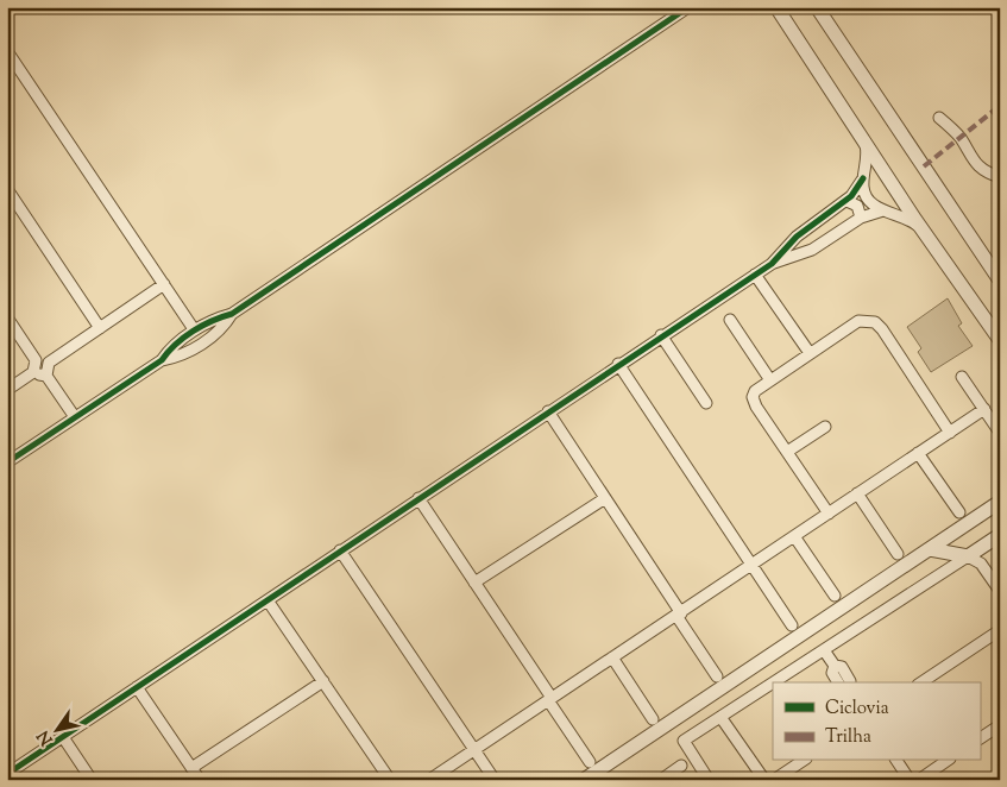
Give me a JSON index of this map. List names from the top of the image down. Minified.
{"legend":["Ciclovia","Trilha"],"north":"bottom left"}
